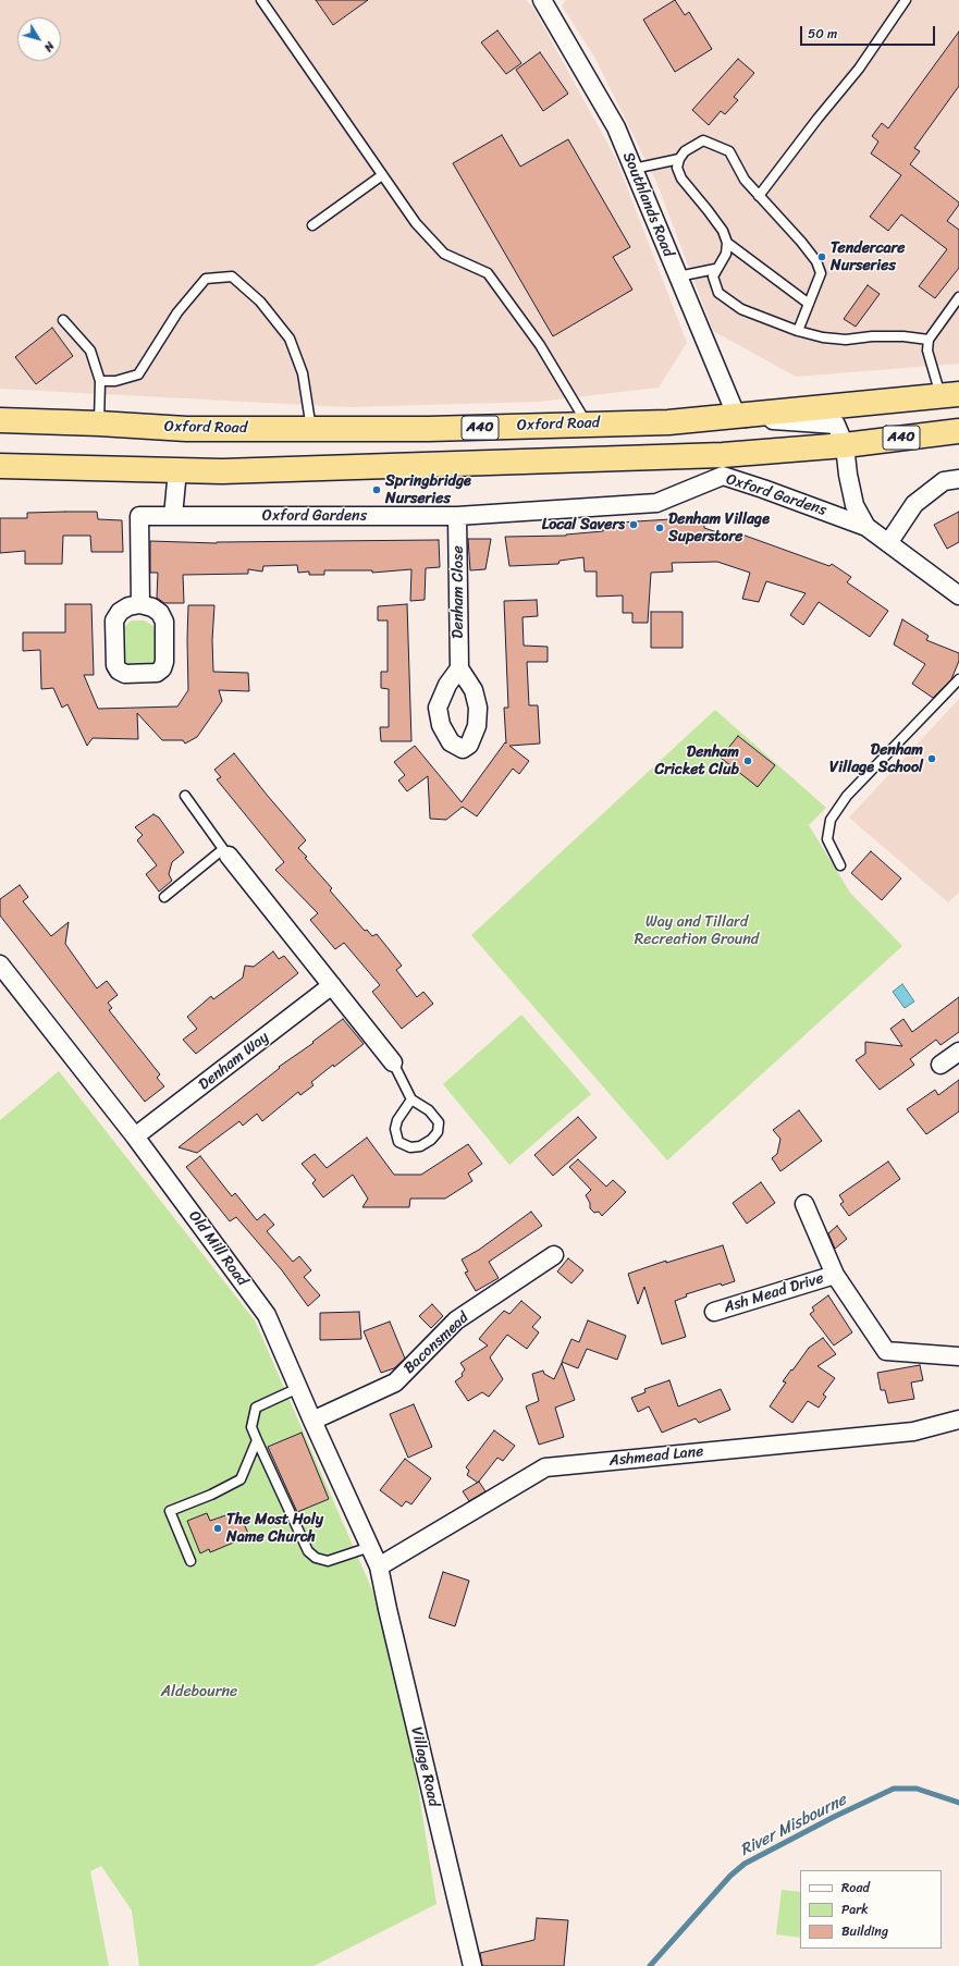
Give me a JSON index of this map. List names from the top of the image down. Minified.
{"streets":{"highway":["Oxford Road","A40"],"street":["Southlands Road","Oxford Gardens","Denham Close","Denham Way","Old Mill Road","Ash Mead Drive","Baconsmead","Ashmead Lane","Village Road"]},"crossings":[["Southlands Road","Oxford Road"],["A40","Oxford Gardens"],["Oxford Gardens","Denham Close"],["Denham Way","Old Mill Road"],["Old Mill Road","Baconsmead"],["Old Mill Road","Ashmead Lane"],["Old Mill Road","Village Road"],["Ashmead Lane","Village Road"]],"water":["River Misbourne"],"parks":["Way and Tillard Recreation Ground","Aldebourne"],"places":["Tendercare Nurseries","Springbridge Nurseries","Local Savers","Denham Village Superstore","Denham Village School","Denham Cricket Club","The Most Holy Name Church"],"legend":["Road","Park","Building"],"scale_bar":"50 m","north":"bottom right"}
